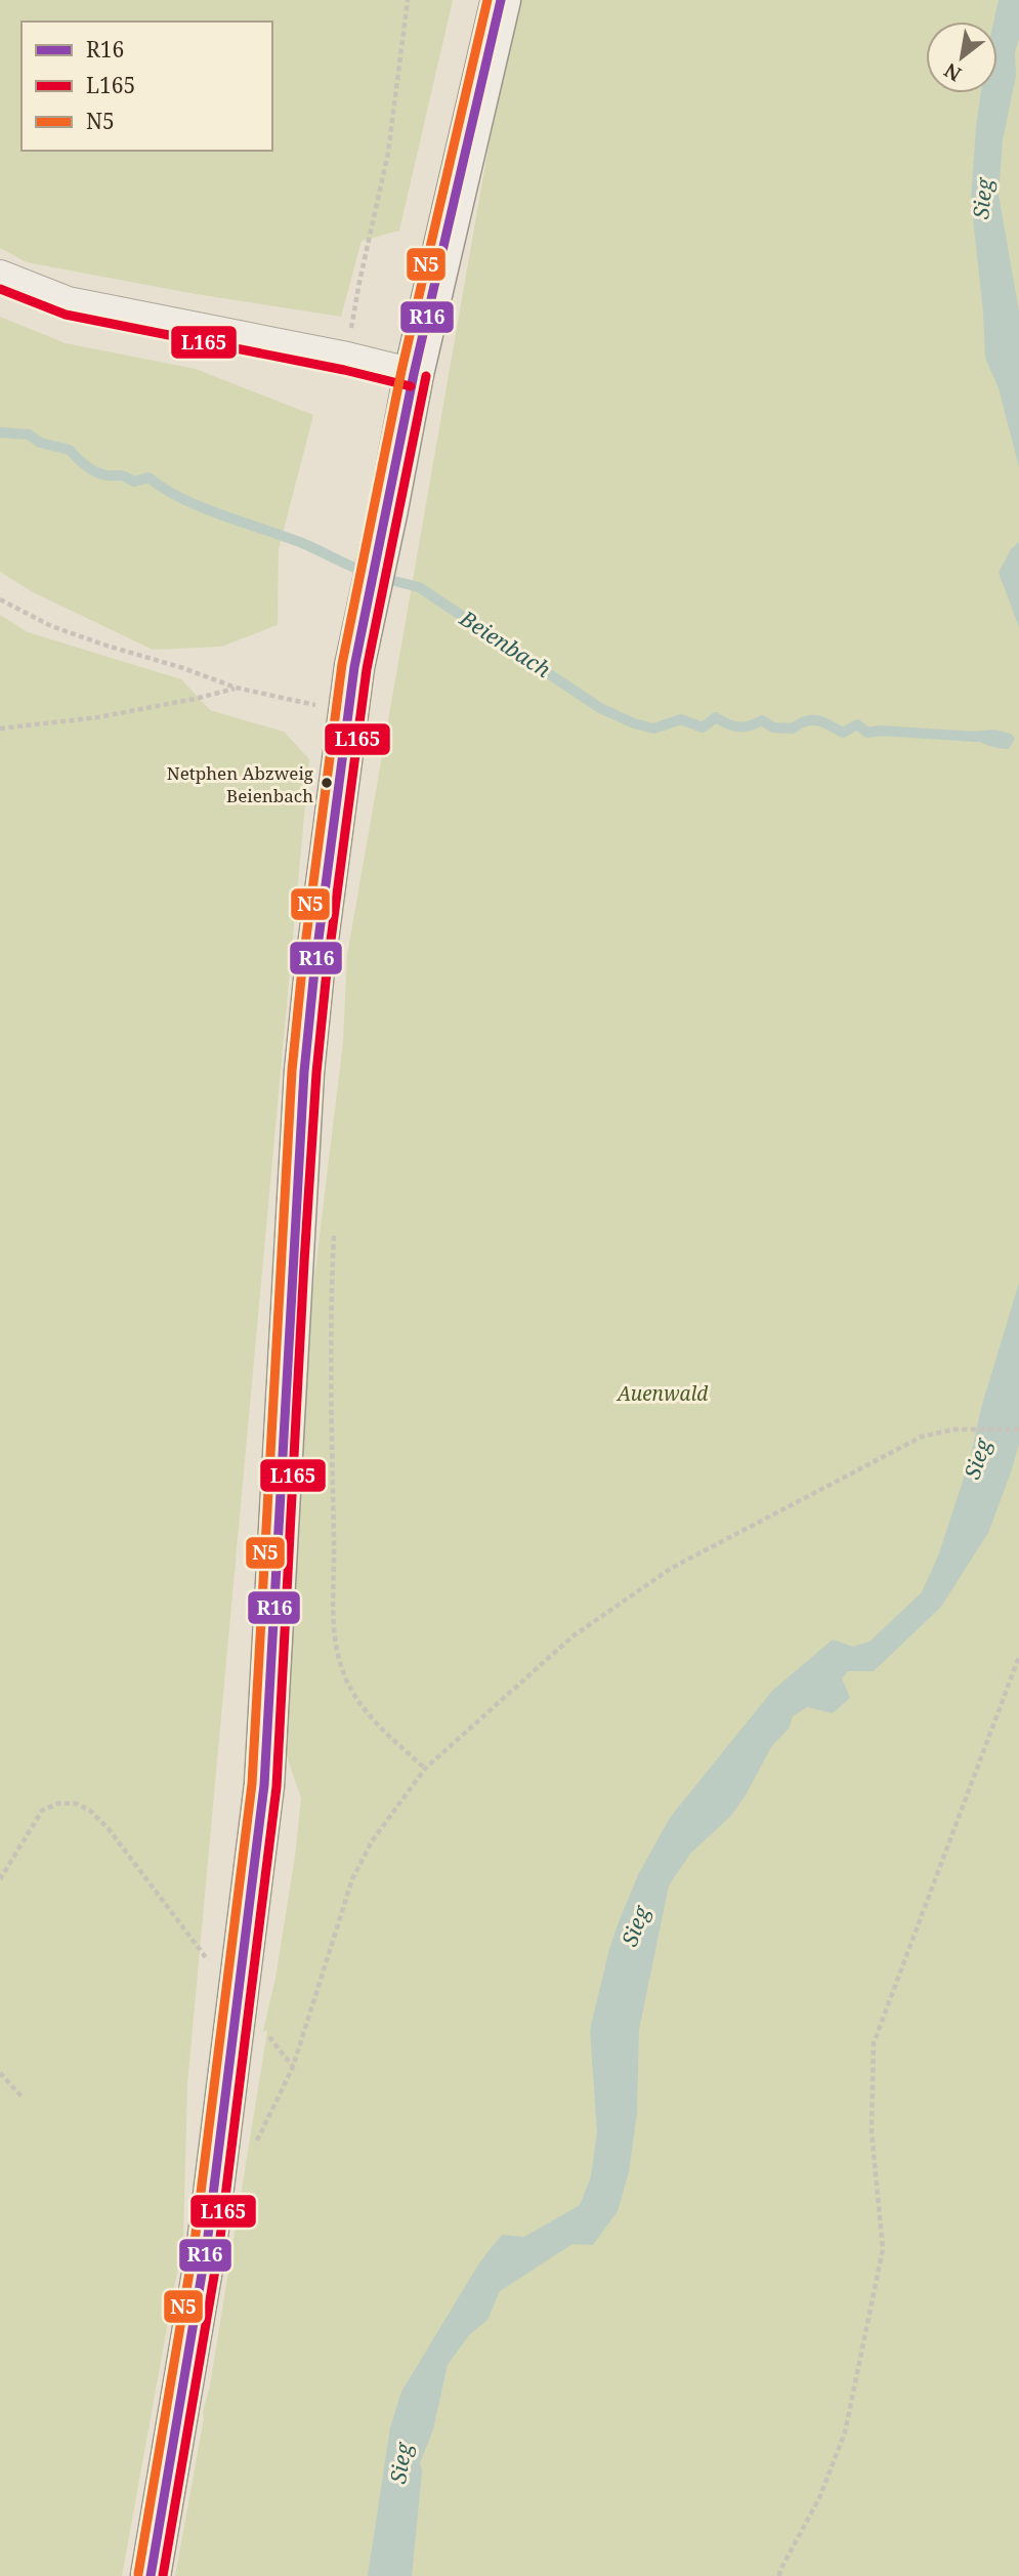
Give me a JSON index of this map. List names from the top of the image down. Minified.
{"water":["Sieg","Beienbach"],"parks":["Auenwald"],"places":["Netphen Abzweig Beienbach"],"lines":["transit line R16","transit line N5","transit line L165"],"legend":["R16","L165","N5"],"north":"bottom left"}
